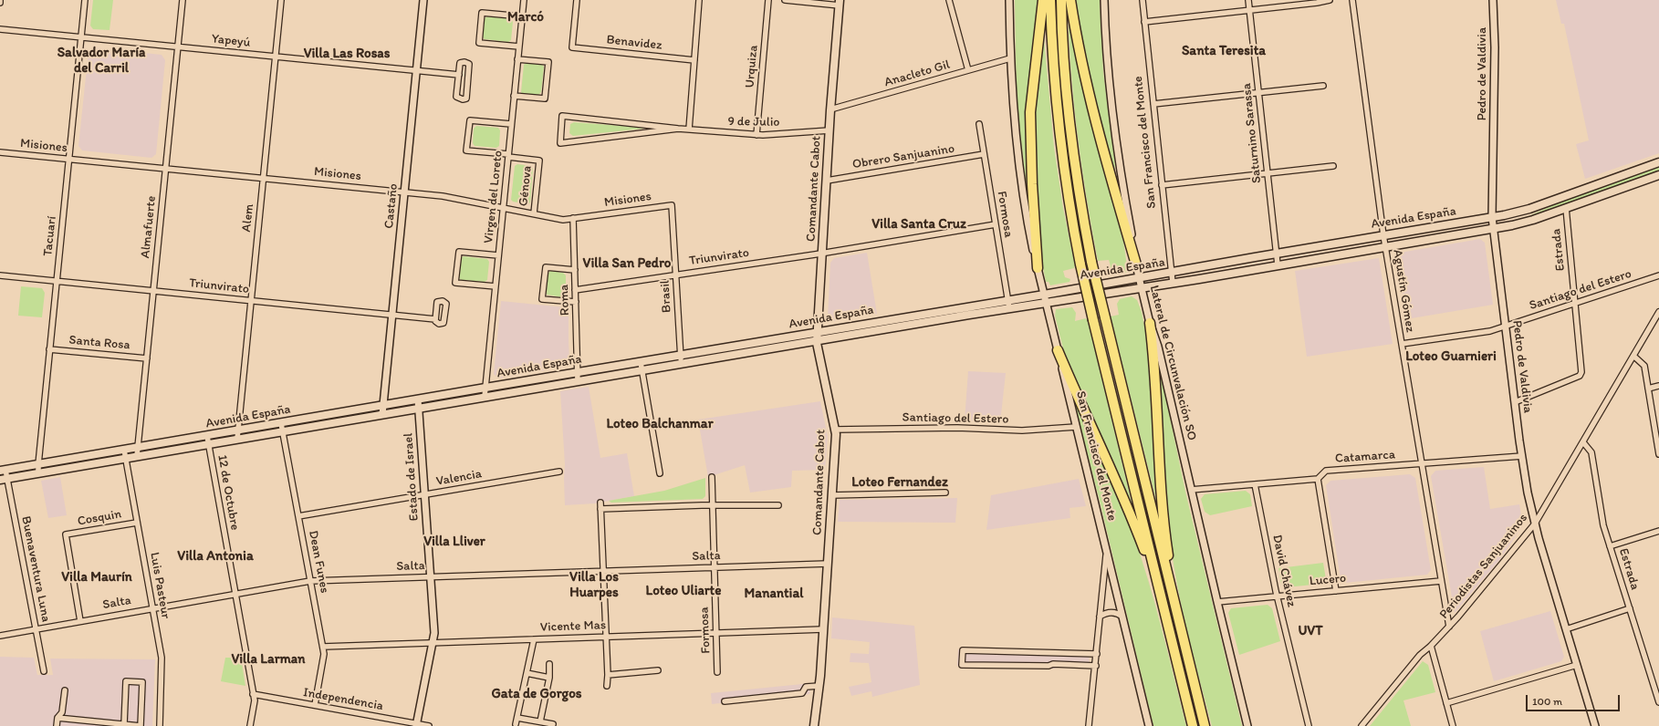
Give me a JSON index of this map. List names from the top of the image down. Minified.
{"streets":{"main road":["Comandante Cabot","Avenida España"],"street":["Yapeyú","Benavidez","Urquiza","Anacleto Gil","Pedro de Valdivia","9 de Julio","Saturnino Sarassa","San Francisco del Monte","Misiones","Obrero Sanjuanino","Génova","Virgen del Loreto","Castaño","Formosa","Alem","Almafuerte","Tacuarí","Estrada","Triunvirato","Santiago del Estero","Agustín Gómez","Brasil","Roma","Santa Rosa","Lateral de Circunvalación SO","Catamarca","Estado de Israel","Valencia","12 de Octubre","Cosquin","Salta","Dean Funes","Periodistas Sanjuaninos","Buenaventura Luna","David Chávez","Lucero","Luis Pasteur","Vicente Mas","Independencia"]},"crossings":[["Yapeyú","Castaño"],["Yapeyú","Alem"],["Yapeyú","Almafuerte"],["Yapeyú","Tacuarí"],["Urquiza","9 de Julio"],["Anacleto Gil","Comandante Cabot"],["Pedro de Valdivia","Avenida España"],["Pedro de Valdivia","Estrada"],["Pedro de Valdivia","Santiago del Estero"],["Pedro de Valdivia","Catamarca"],["Pedro de Valdivia","Periodistas Sanjuaninos"],["9 de Julio","Comandante Cabot"],["Saturnino Sarassa","Avenida España"],["San Francisco del Monte","Avenida España"],["San Francisco del Monte","Santiago del Estero"],["Misiones","Génova"],["Misiones","Virgen del Loreto"],["Misiones","Castaño"],["Misiones","Alem"],["Misiones","Almafuerte"],["Misiones","Tacuarí"],["Misiones","Brasil"],["Misiones","Roma"],["Obrero Sanjuanino","Comandante Cabot"],["Obrero Sanjuanino","Formosa"],["Génova","Virgen del Loreto"],["Comandante Cabot","Avenida España"],["Comandante Cabot","Triunvirato"],["Comandante Cabot","Santiago del Estero"],["Comandante Cabot","Salta"],["Comandante Cabot","Vicente Mas"],["Virgen del Loreto","Avenida España"],["Castaño","Avenida España"],["Castaño","Triunvirato"],["Formosa","Avenida España"],["Formosa","Triunvirato"],["Formosa","Salta"],["Formosa","Vicente Mas"],["Alem","Avenida España"],["Alem","Triunvirato"],["Avenida España","Almafuerte"],["Avenida España","Tacuarí"],["Avenida España","Estrada"],["Avenida España","Agustín Gómez"],["Avenida España","Brasil"],["Avenida España","Roma"],["Avenida España","Lateral de Circunvalación SO"],["Avenida España","Estado de Israel"],["Avenida España","12 de Octubre"],["Avenida España","Dean Funes"],["Avenida España","Buenaventura Luna"],["Avenida España","Luis Pasteur"],["Almafuerte","Triunvirato"],["Almafuerte","Santa Rosa"],["Tacuarí","Triunvirato"],["Tacuarí","Santa Rosa"],["Estrada","Santiago del Estero"],["Estrada","Periodistas Sanjuaninos"],["Triunvirato","Brasil"],["Triunvirato","Roma"],["Santiago del Estero","Agustín Gómez"],["Agustín Gómez","Catamarca"],["Agustín Gómez","Periodistas Sanjuaninos"],["Agustín Gómez","Lucero"],["Lateral de Circunvalación SO","Catamarca"],["Lateral de Circunvalación SO","Lucero"],["Catamarca","David Chávez"],["Estado de Israel","Valencia"],["Estado de Israel","Salta"],["Estado de Israel","Vicente Mas"],["Estado de Israel","Independencia"],["Valencia","Dean Funes"],["12 de Octubre","Salta"],["12 de Octubre","Independencia"],["Cosquin","Salta"],["Cosquin","Luis Pasteur"],["Salta","Dean Funes"],["Salta","Buenaventura Luna"],["Salta","Luis Pasteur"],["Dean Funes","Vicente Mas"],["Dean Funes","Independencia"],["David Chávez","Lucero"]],"districts":["Marcó","Santa Teresita","Salvador María del Carril","Villa Las Rosas","Villa Santa Cruz","Villa San Pedro","Loteo Guarnieri","Loteo Balchanmar","Loteo Fernandez","Villa Lliver","Villa Antonia","Villa Maurín","Villa Los Huarpes","Loteo Uliarte","Manantial","UVT","Villa Larman","Gata de Gorgos"],"scale_bar":"100 m"}
